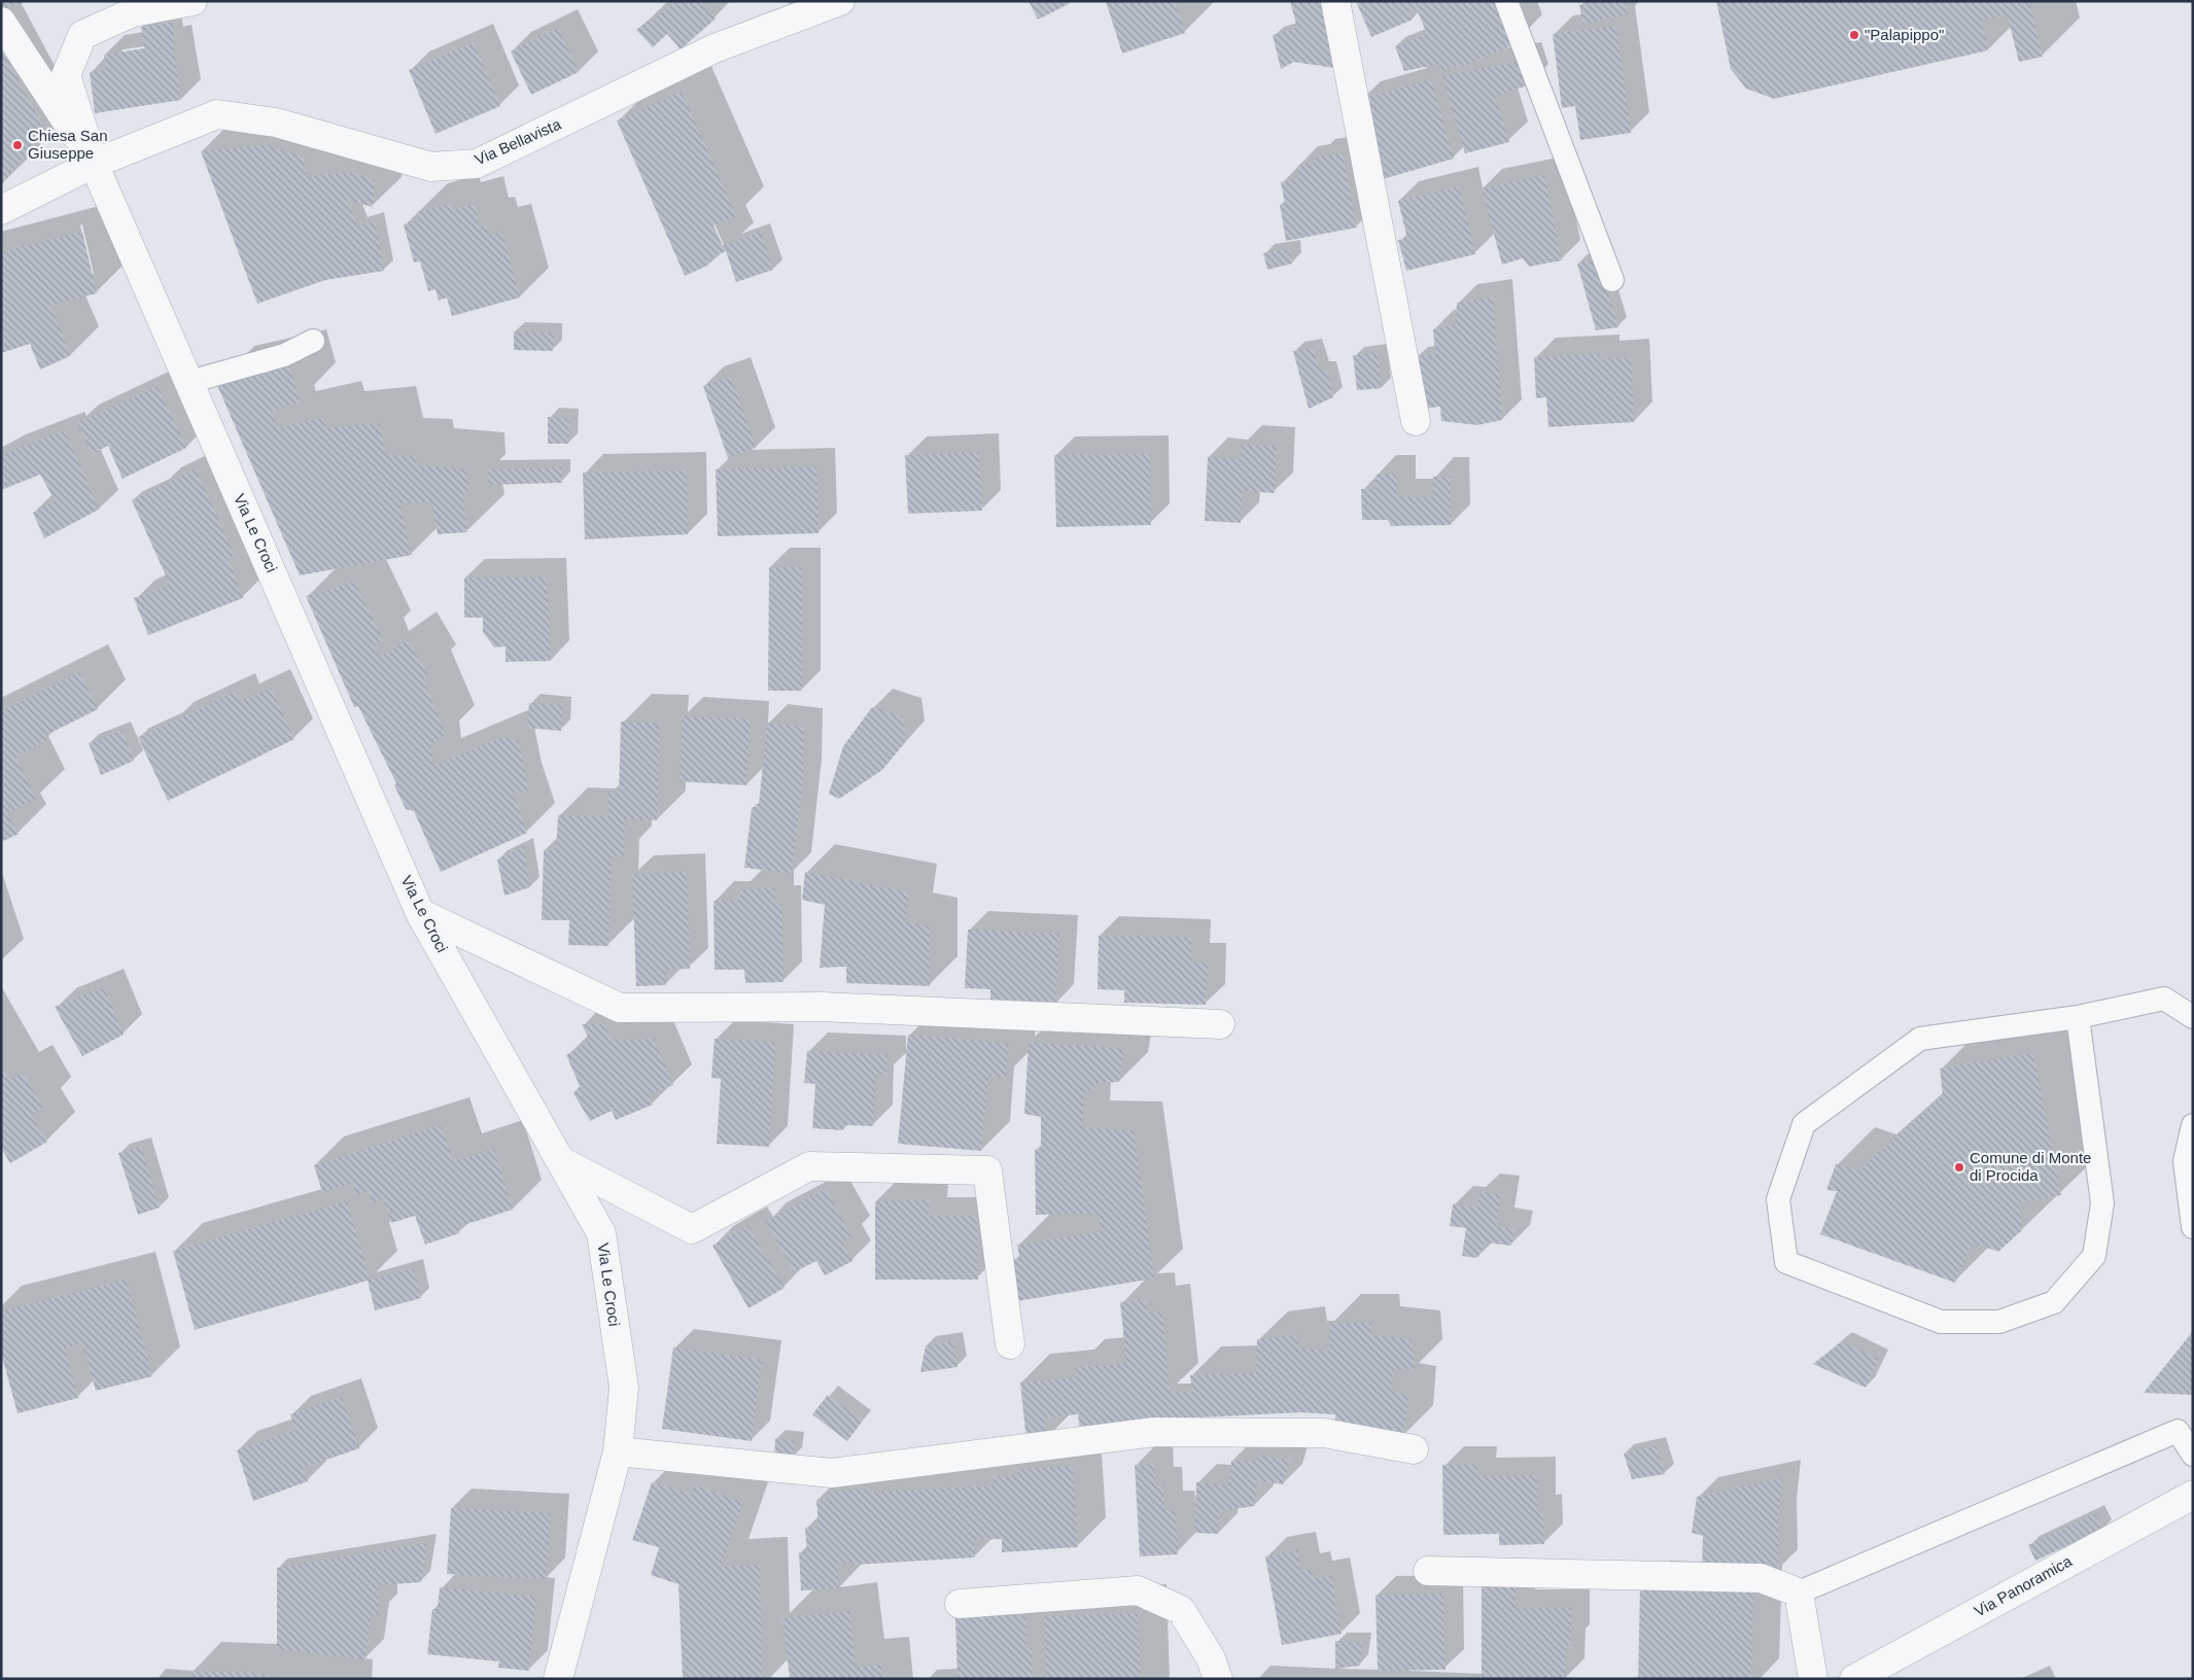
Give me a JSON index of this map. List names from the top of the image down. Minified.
{"streets":{"street":["Via Bellavista","Via Le Croci","Via Panoramica"]},"crossings":[["Via Bellavista","Via Le Croci"]],"places":["\"Palapippo\"","Chiesa San Giuseppe","Comune di Monte di Procida"]}
